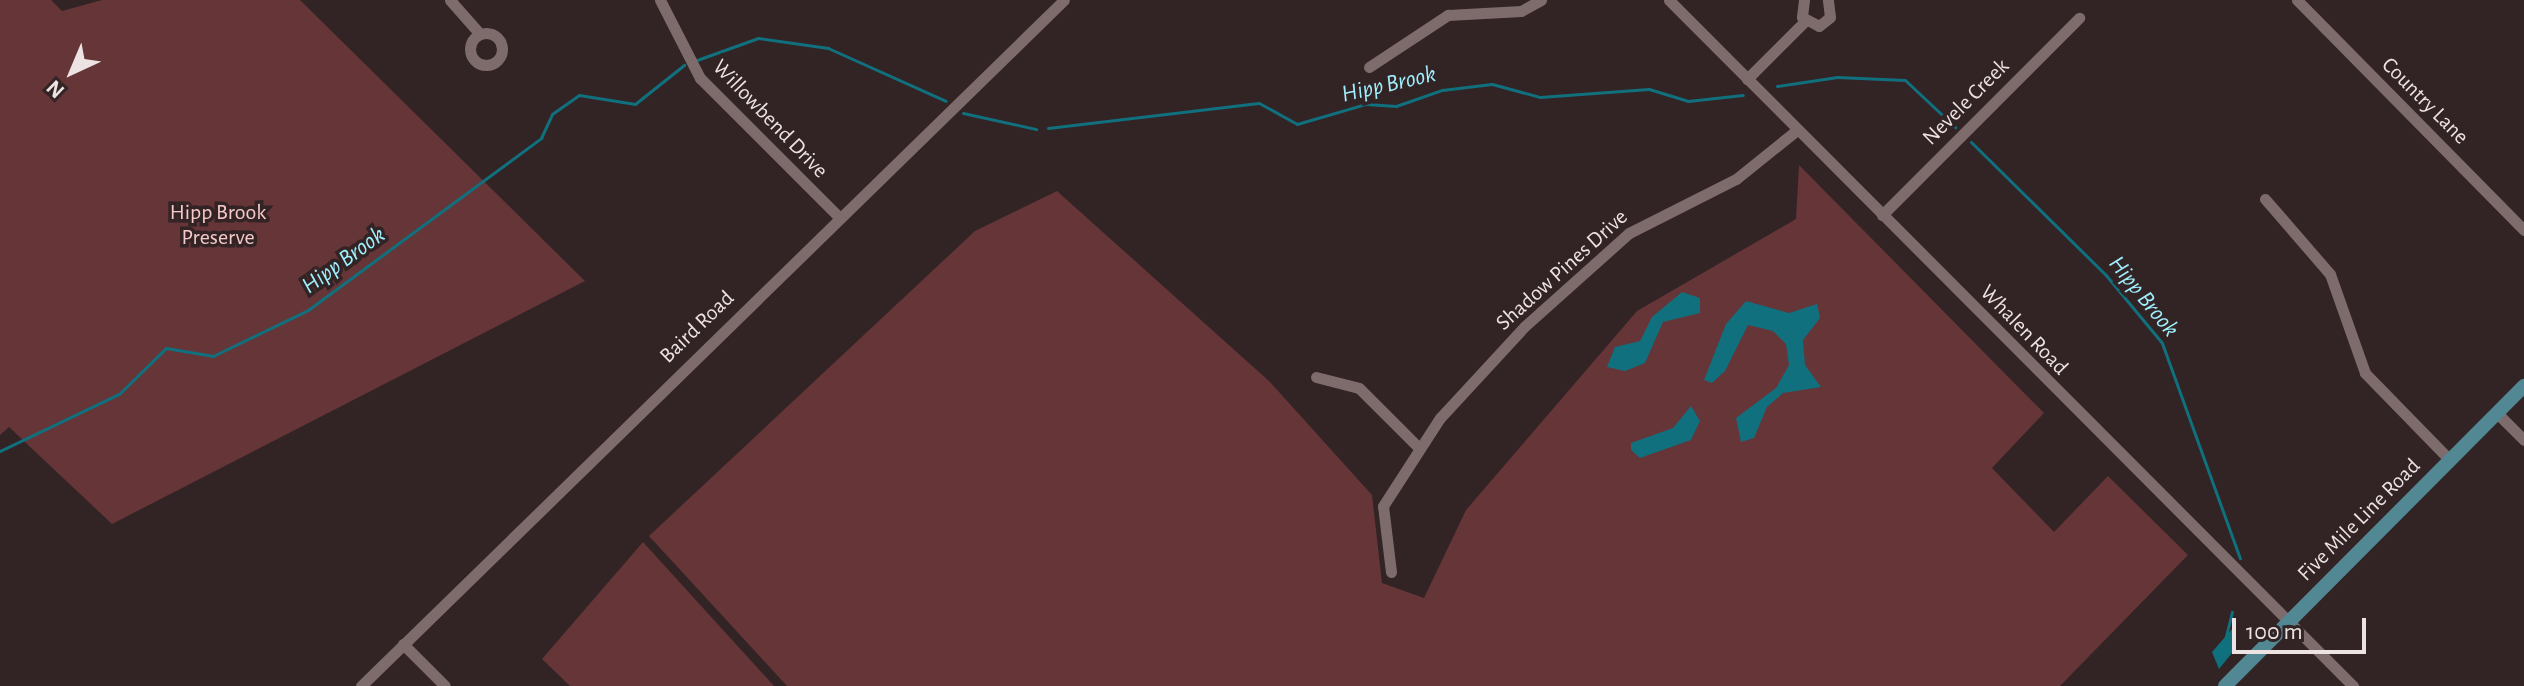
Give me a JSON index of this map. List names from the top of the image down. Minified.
{"streets":{"main road":["Five Mile Line Road"],"street":["Country Lane","Nevele Creek","Willowbend Drive","Shadow Pines Drive","Baird Road","Whalen Road"]},"crossings":[["Nevele Creek","Whalen Road"],["Willowbend Drive","Baird Road"],["Shadow Pines Drive","Whalen Road"],["Whalen Road","Five Mile Line Road"]],"water":["Hipp Brook"],"parks":["Hipp Brook Preserve"],"scale_bar":"100 m","north":"bottom left"}
